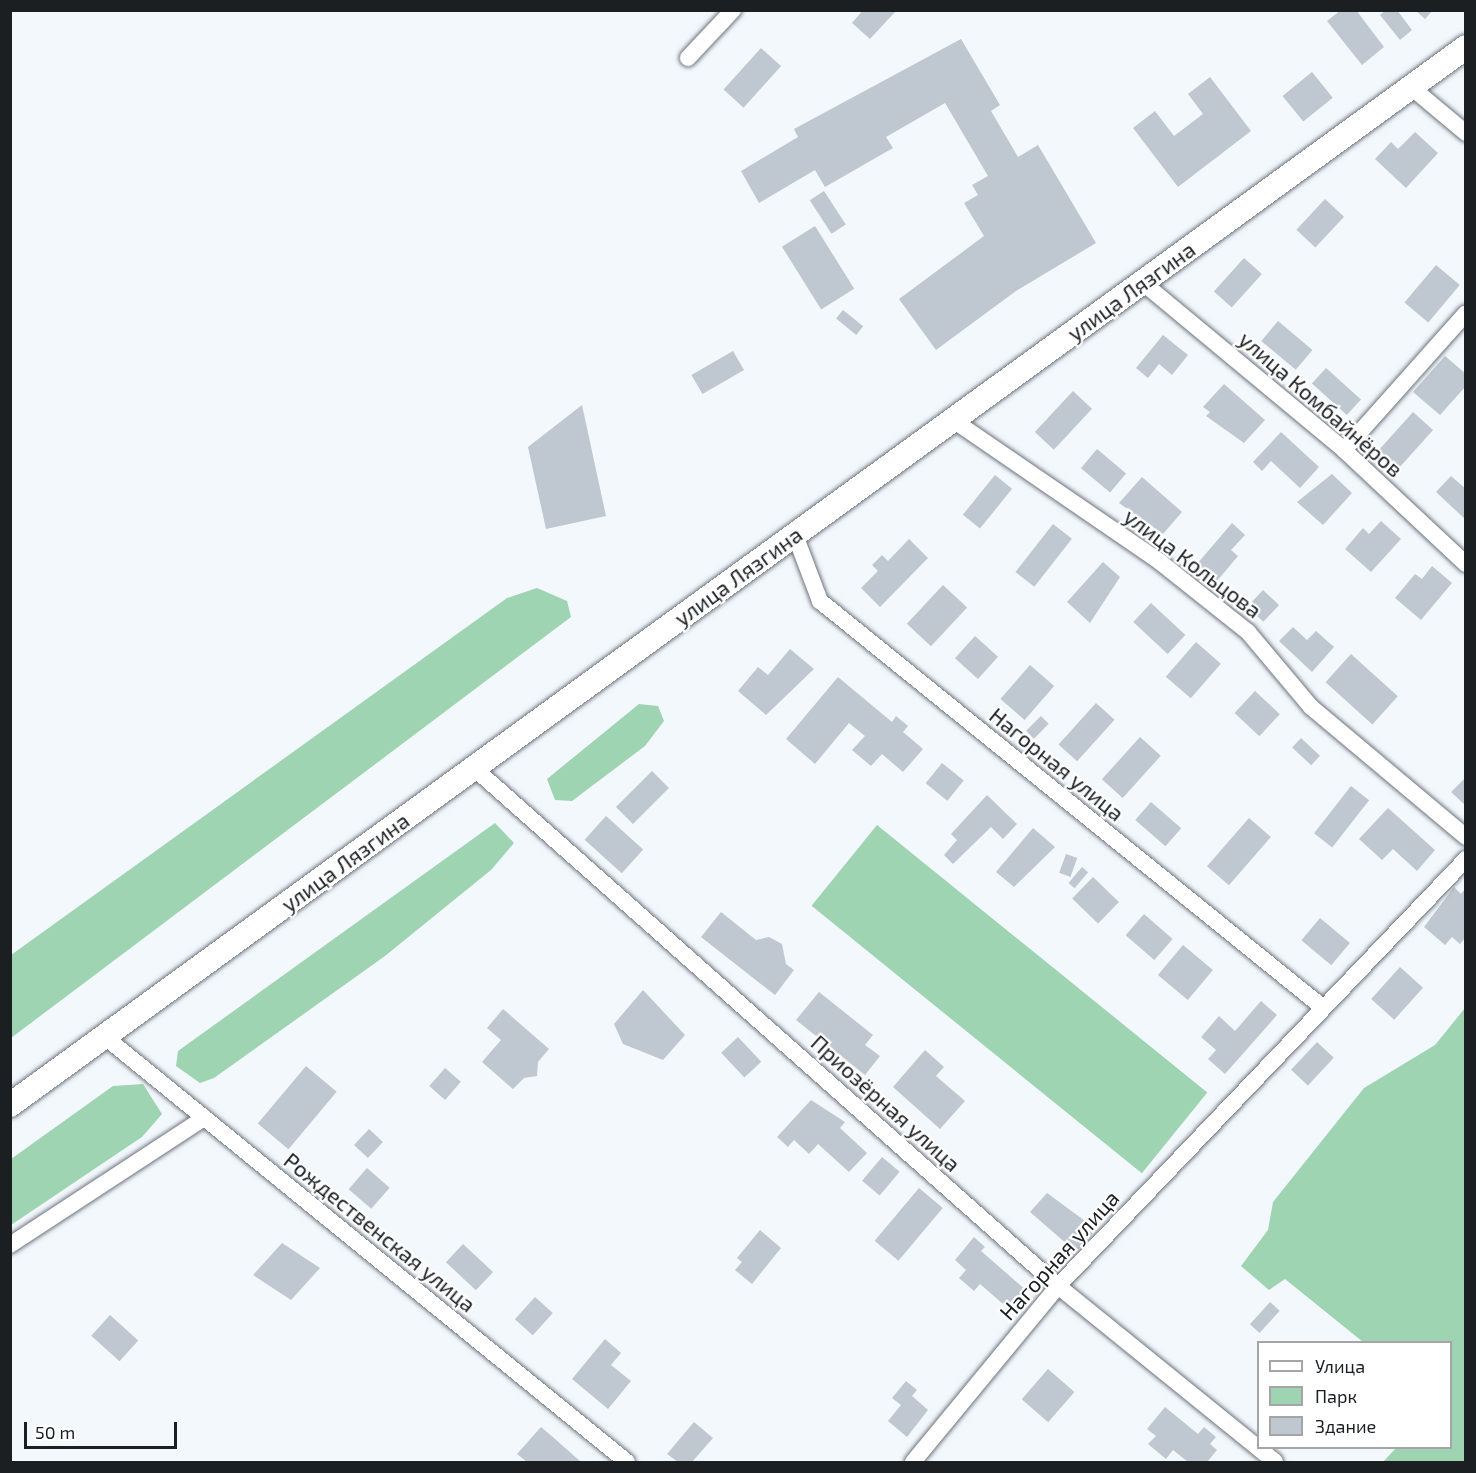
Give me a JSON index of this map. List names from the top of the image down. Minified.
{"streets":{"main road":["улица Лязгина"],"street":["улица Комбайнёров","улица Кольцова","Нагорная улица","Приозёрная улица","Рождественская улица"]},"crossings":[["улица Лязгина","улица Комбайнёров"],["улица Лязгина","улица Кольцова"],["улица Лязгина","Нагорная улица"],["улица Лязгина","Приозёрная улица"],["улица Лязгина","Рождественская улица"],["Нагорная улица","Приозёрная улица"]],"legend":["Улица","Парк","Здание"],"scale_bar":"50 m"}
